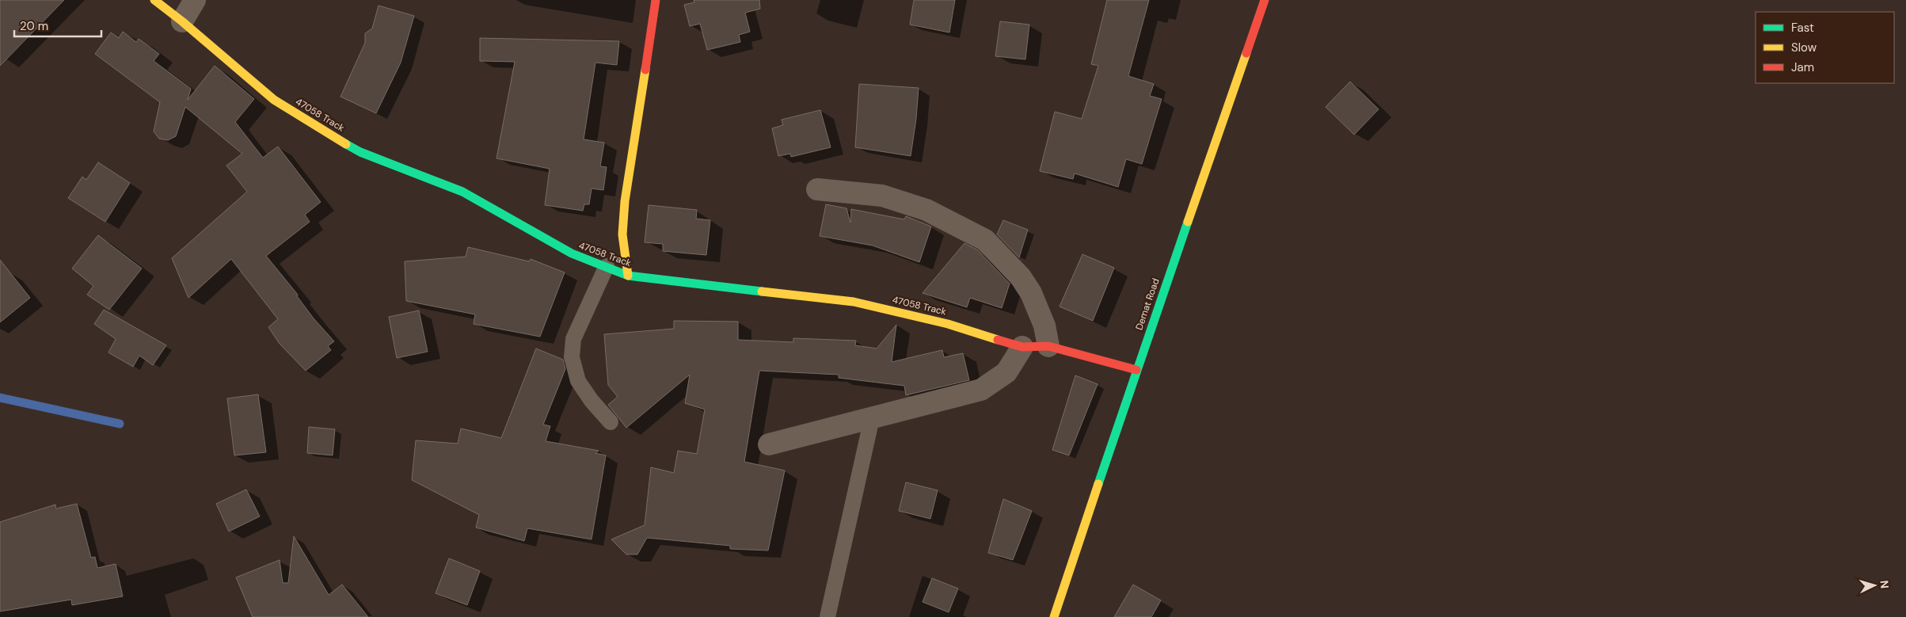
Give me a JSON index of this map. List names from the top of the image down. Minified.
{"streets":{"street":["47058 Track","Demat Road"]},"crossings":[["47058 Track","Demat Road"]],"legend":["Fast","Slow","Jam"],"scale_bar":"20 m","north":"right"}
